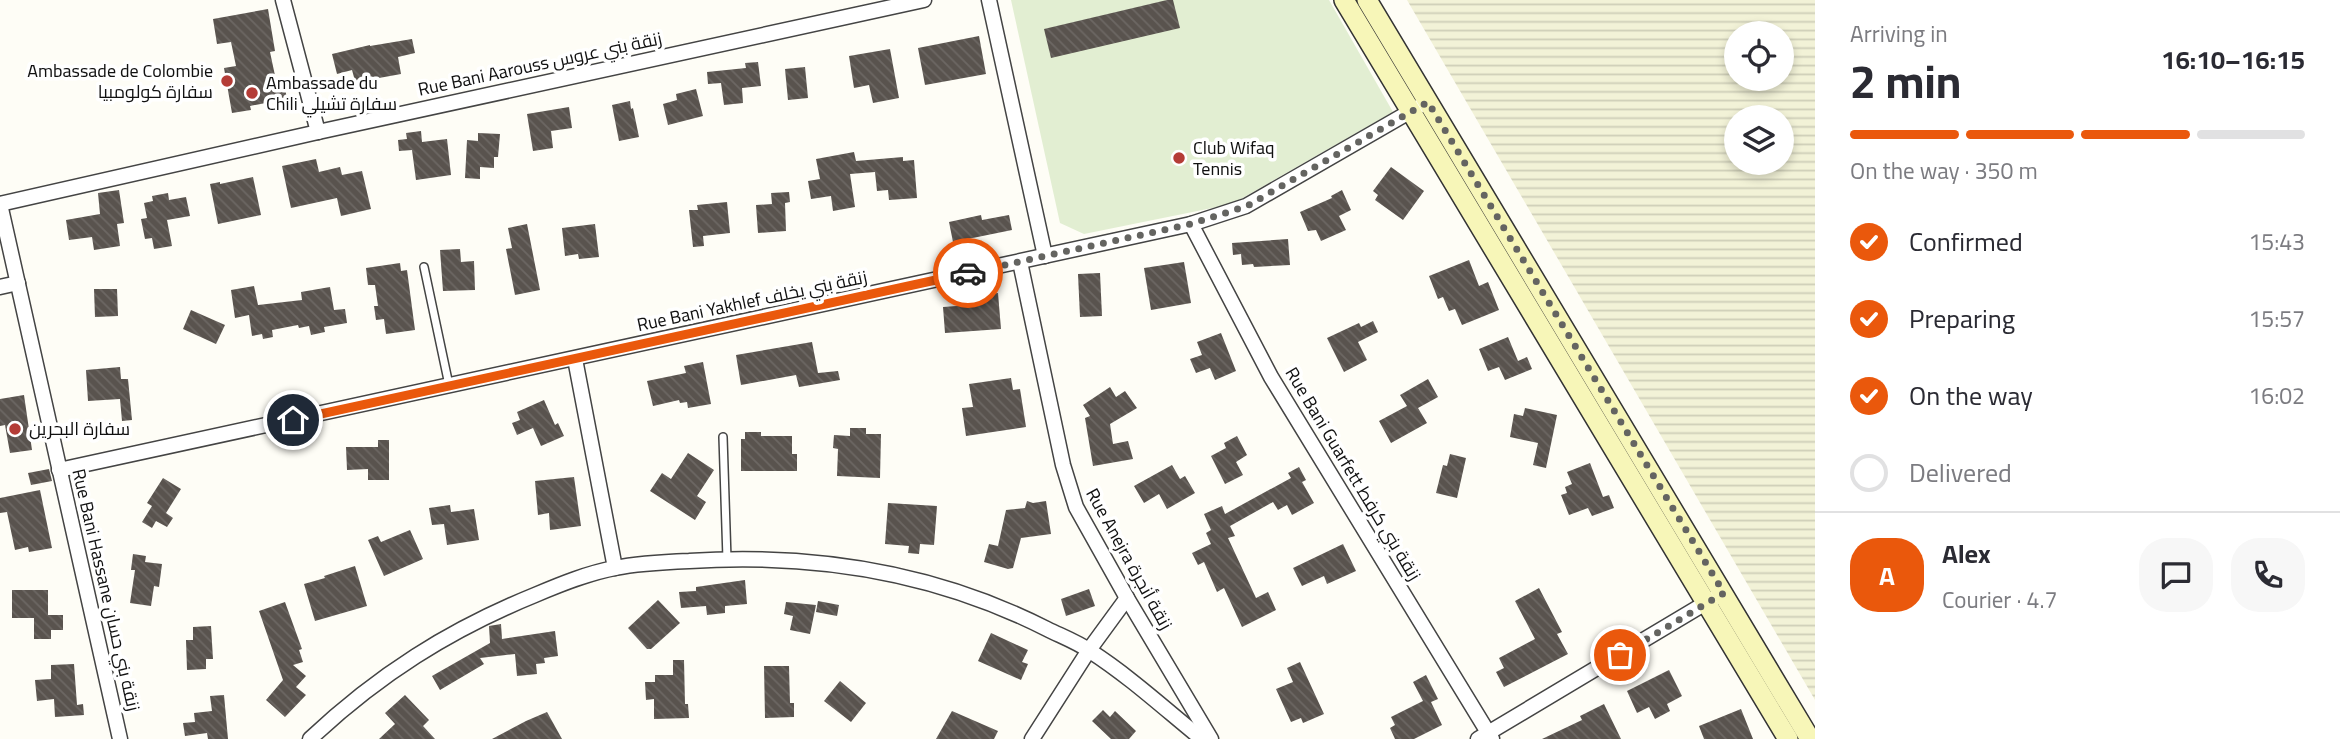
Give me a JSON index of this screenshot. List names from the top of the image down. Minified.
{"streets":{"street":["Rue Bani Aarouss زنقة بني عروس","Rue Bani Yakhlef زنقة بني يخلف","Rue Bani Guarfett زنقة بني كرفط","Rue Anejra زنقة أنجرة","Rue Bani Hassane زنقة بني حسان"]},"crossings":[["Rue Bani Aarouss زنقة بني عروس","Rue Bani Hassane زنقة بني حسان"],["Rue Bani Yakhlef زنقة بني يخلف","Rue Bani Guarfett زنقة بني كرفط"],["Rue Bani Yakhlef زنقة بني يخلف","Rue Anejra زنقة أنجرة"],["Rue Bani Yakhlef زنقة بني يخلف","Rue Bani Hassane زنقة بني حسان"]],"places":["Ambassade de Colombie سفارة كولومبيا","Ambassade du Chili سفارة تشيلي","Club Wifaq Tennis","سفارة البحرين"],"page":{"heading":["2 min","Arriving in","16:10–16:15"],"panel":["Alex","Courier · 4.7"],"bar":"On the way · 350 m","list":[["Confirmed","15:43"],["Preparing","15:57"],["On the way","16:02"],"Delivered"],"round":"A"}}
